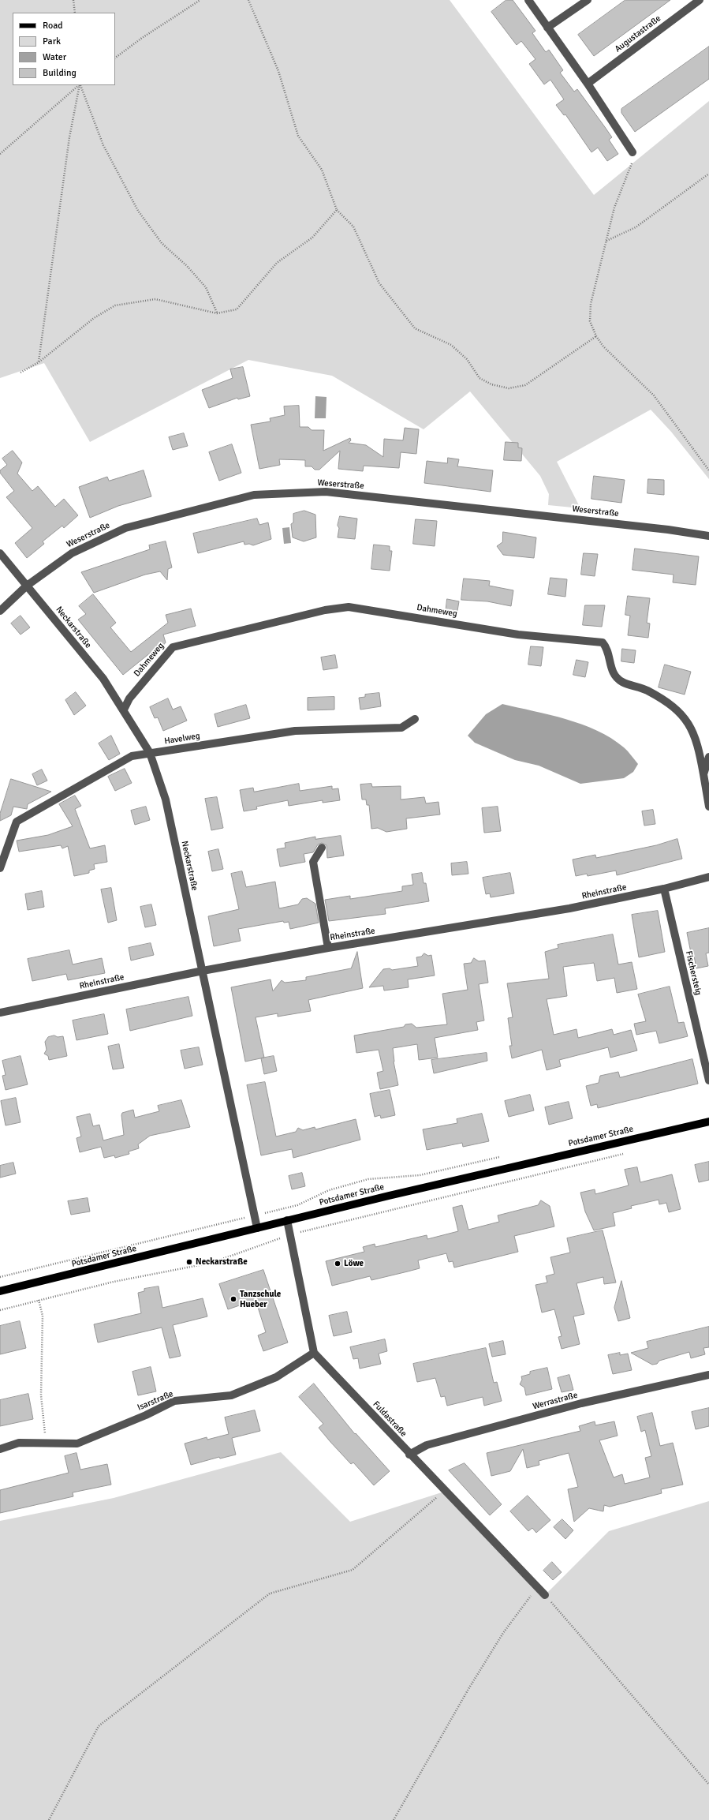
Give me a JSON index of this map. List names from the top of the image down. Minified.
{"streets":{"main road":["Potsdamer Straße"],"street":["Augustastraße","Weserstraße","Dahmeweg","Neckarstraße","Havelweg","Rheinstraße","Fischersteig","Isarstraße","Werrastraße","Fuldastraße"]},"crossings":[["Weserstraße","Neckarstraße"],["Dahmeweg","Neckarstraße"],["Neckarstraße","Havelweg"],["Neckarstraße","Rheinstraße"],["Neckarstraße","Potsdamer Straße"],["Rheinstraße","Fischersteig"],["Isarstraße","Fuldastraße"],["Werrastraße","Fuldastraße"]],"places":["Neckarstraße","Löwe","Tanzschule Hueber"],"legend":["Road","Park","Water","Building"]}
